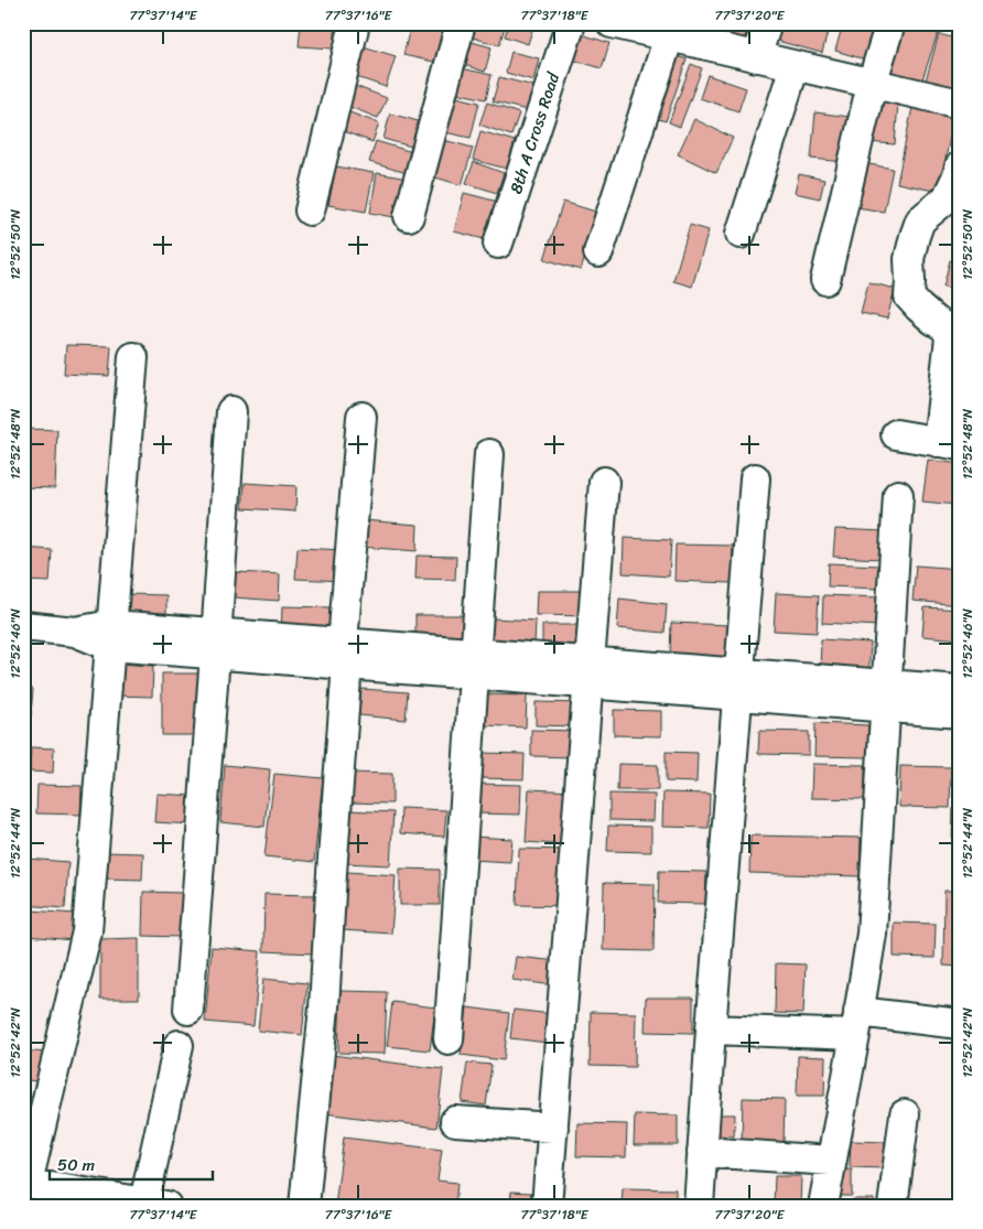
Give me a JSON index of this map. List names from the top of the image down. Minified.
{"streets":{"street":["8th A Cross Road"]},"scale_bar":"50 m","coordinates":["77°37'14\"E","77°37'16\"E","77°37'18\"E","77°37'20\"E","12°52'50\"N","12°52'48\"N","12°52'46\"N","12°52'44\"N","12°52'42\"N"]}
